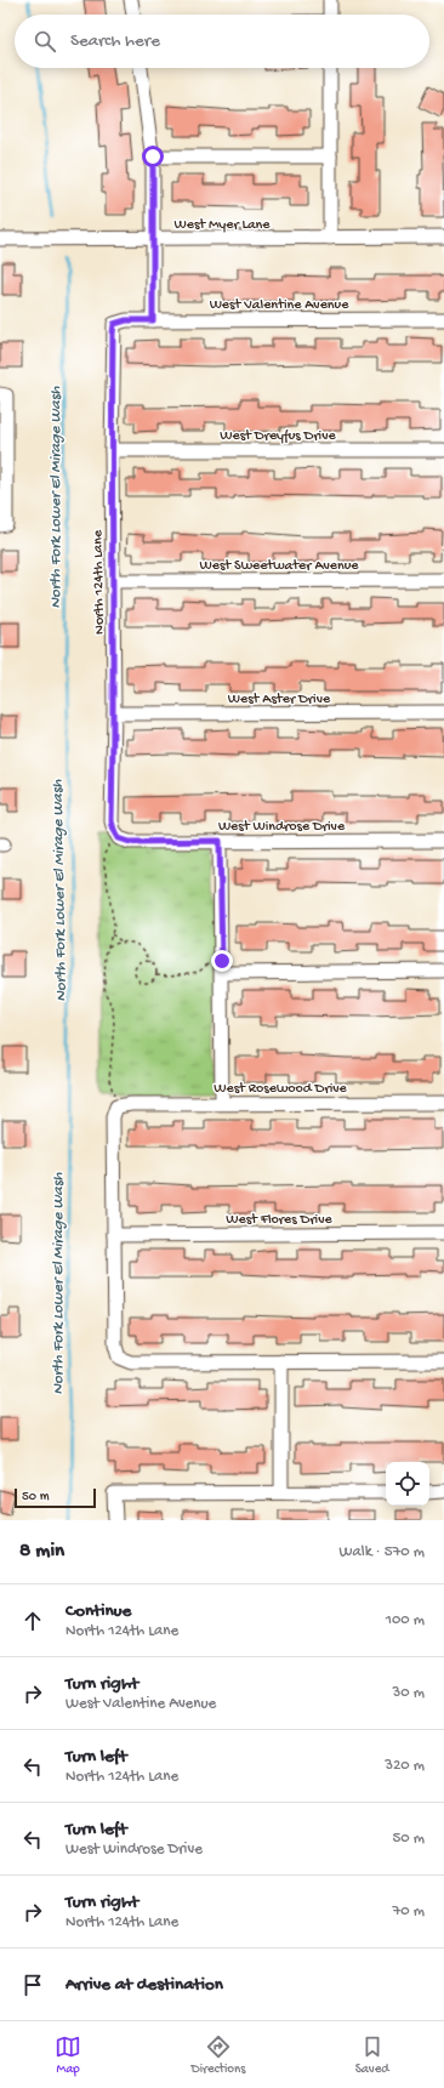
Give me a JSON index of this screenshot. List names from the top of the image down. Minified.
{"streets":{"street":["West Myer Lane","West Valentine Avenue","West Dreyfus Drive","West Sweetwater Avenue","North 124th Lane","West Aster Drive","West Windrose Drive","West Rosewood Drive","West Flores Drive"]},"crossings":[["West Valentine Avenue","North 124th Lane"],["West Dreyfus Drive","North 124th Lane"],["West Sweetwater Avenue","North 124th Lane"],["North 124th Lane","West Aster Drive"],["North 124th Lane","West Windrose Drive"]],"water":["North Fork Lower El Mirage Wash"],"scale_bar":"50 m","page":{"search":"Search here","scale":"50 m","heading":["8 min","Walk · 570 m"],"list":[["Continue","North 124th Lane","100 m"],["Turn right","West Valentine Avenue","30 m"],["Turn left","North 124th Lane","320 m"],["Turn left","West Windrose Drive","50 m"],["Turn right","North 124th Lane","70 m"],"Arrive at destination"],"nav":["Map","Directions","Saved"]}}
